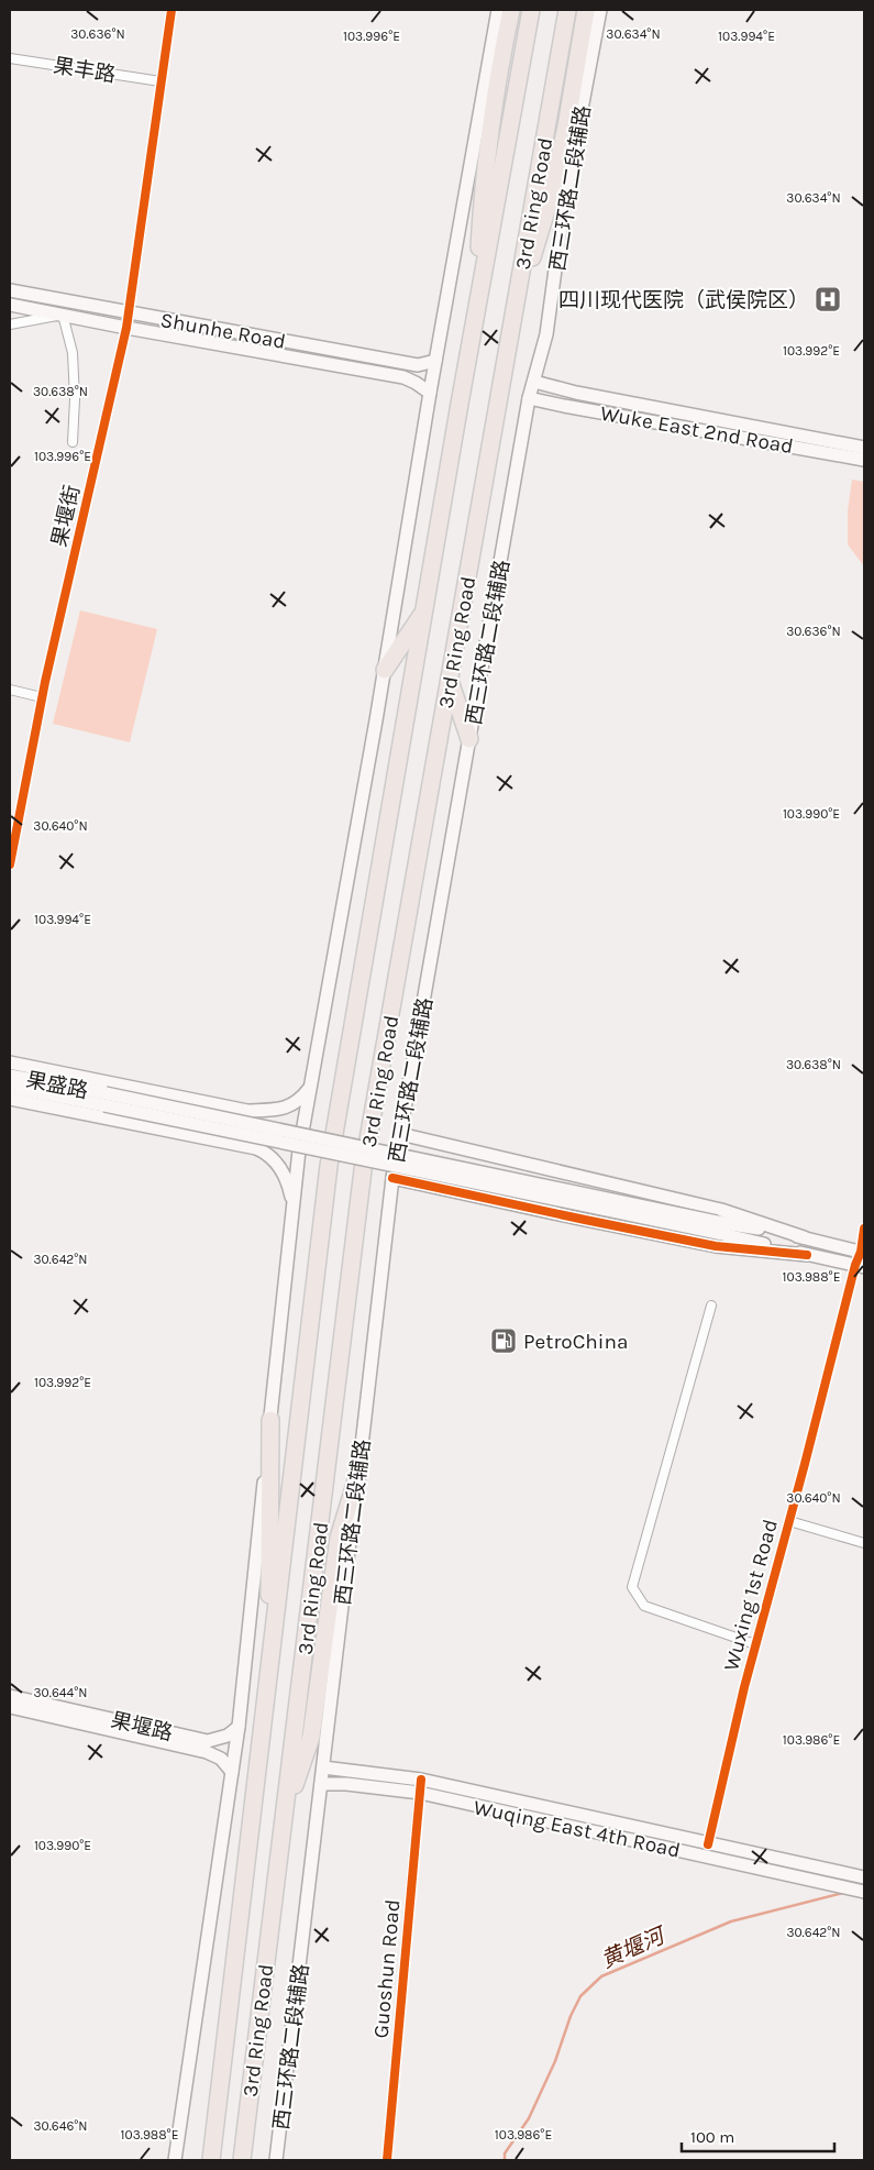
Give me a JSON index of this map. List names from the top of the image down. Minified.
{"streets":{"highway":["3rd Ring Road"],"main road":["西三环路二段辅路","Shunhe Road","Wuke East 2nd Road","果盛路","果堰路","Wuqing East 4th Road"],"street":["果丰路","果堰街","Wuxing 1st Road","Guoshun Road"]},"crossings":[["果丰路","果堰街"],["西三环路二段辅路","Wuke East 2nd Road"],["西三环路二段辅路","Wuqing East 4th Road"],["Shunhe Road","果堰街"],["Wuxing 1st Road","Wuqing East 4th Road"],["Wuqing East 4th Road","Guoshun Road"]],"water":["黄堰河"],"places":{"hospital":["四川现代医院（武侯院区）"],"fuel station":["PetroChina"]},"scale_bar":"100 m","coordinates":["30.636°N","30.634°N","103.996°E","103.994°E","103.992°E","30.638°N","103.990°E","30.640°N","30.642°N","103.988°E","30.644°N","103.986°E","30.646°N"]}
